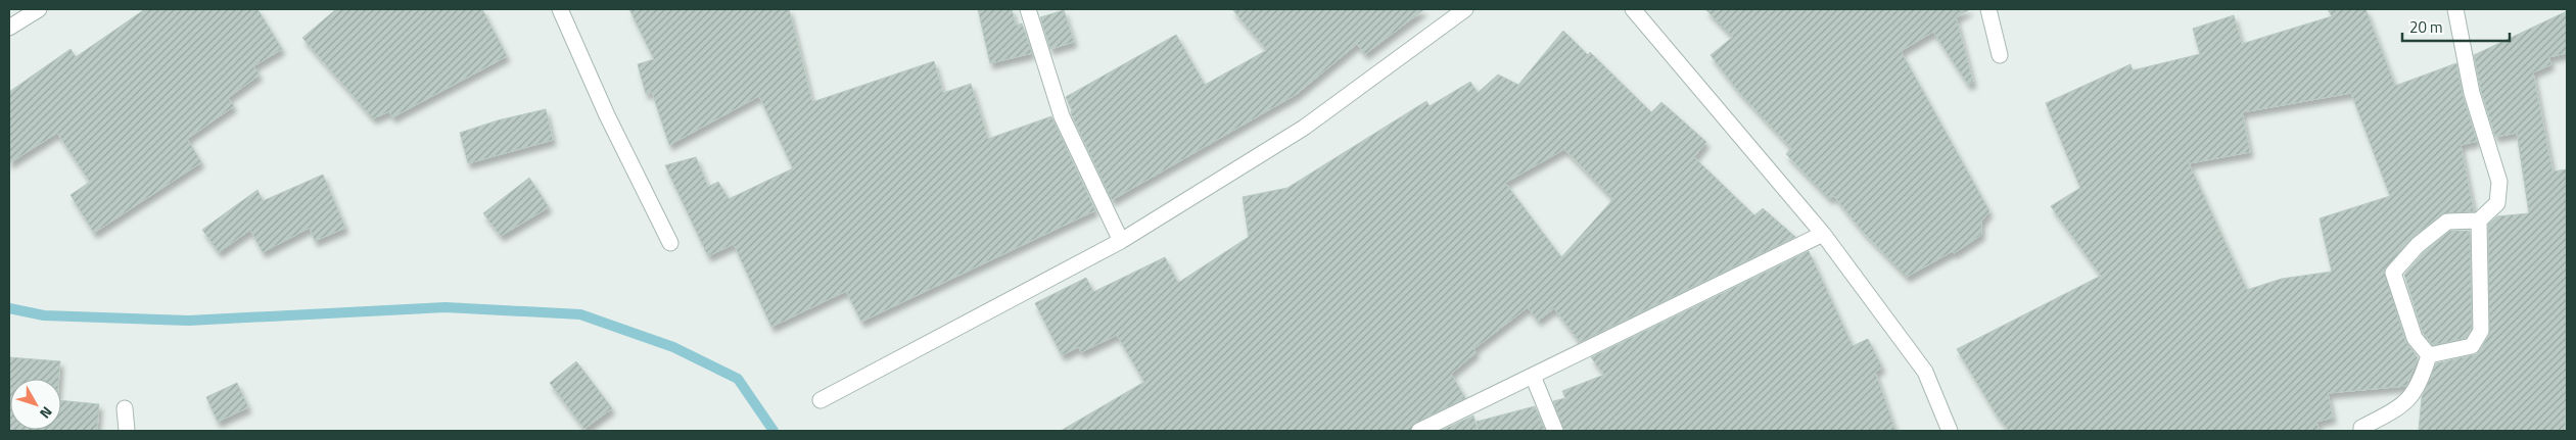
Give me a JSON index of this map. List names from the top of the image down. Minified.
{"scale_bar":"20 m","north":"bottom right"}
